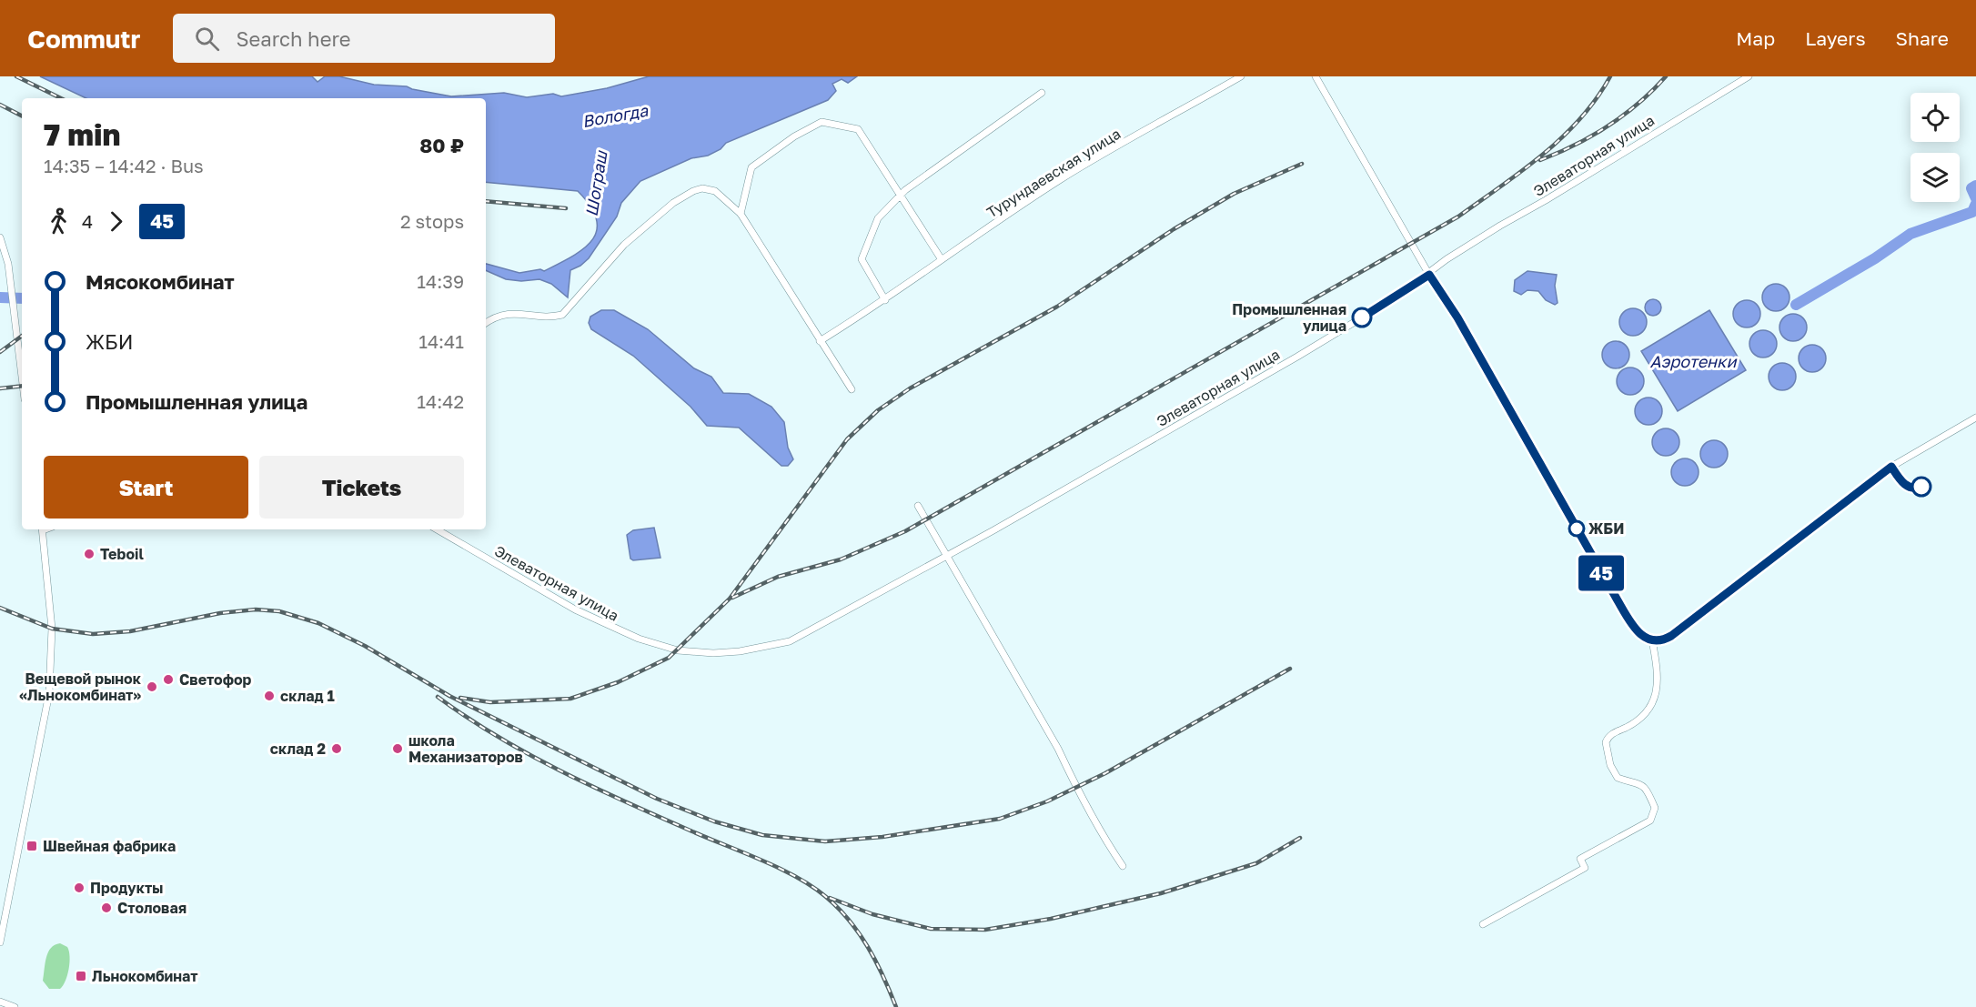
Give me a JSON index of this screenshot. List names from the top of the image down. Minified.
{"streets":{"street":["Элеваторная улица","Турундаевская улица"]},"water":["Вологда","Шограш","Аэротенки"],"places":{"other":["Промышленная улица","ЖБИ","Teboil","Светофор","Вещевой рынок «Льнокомбинат»","склад 1","склад 2","школа Механизаторов","Продукты","Столовая"],"transit":["Швейная фабрика","Льнокомбинат"]},"lines":["bus line 45"],"page":{"header":"Commutr","search":"Search here","nav":["Map","Layers","Share"],"on_map":"45","heading":["7 min","14:35 – 14:42 · Bus","80 ₽"],"legs":["4","45","2 stops"],"list":[{"name":"Мясокомбинат","value":"14:39"},{"name":"ЖБИ","value":"14:41"},{"name":"Промышленная улица","value":"14:42"}],"buttons":["Start","Tickets"]}}
